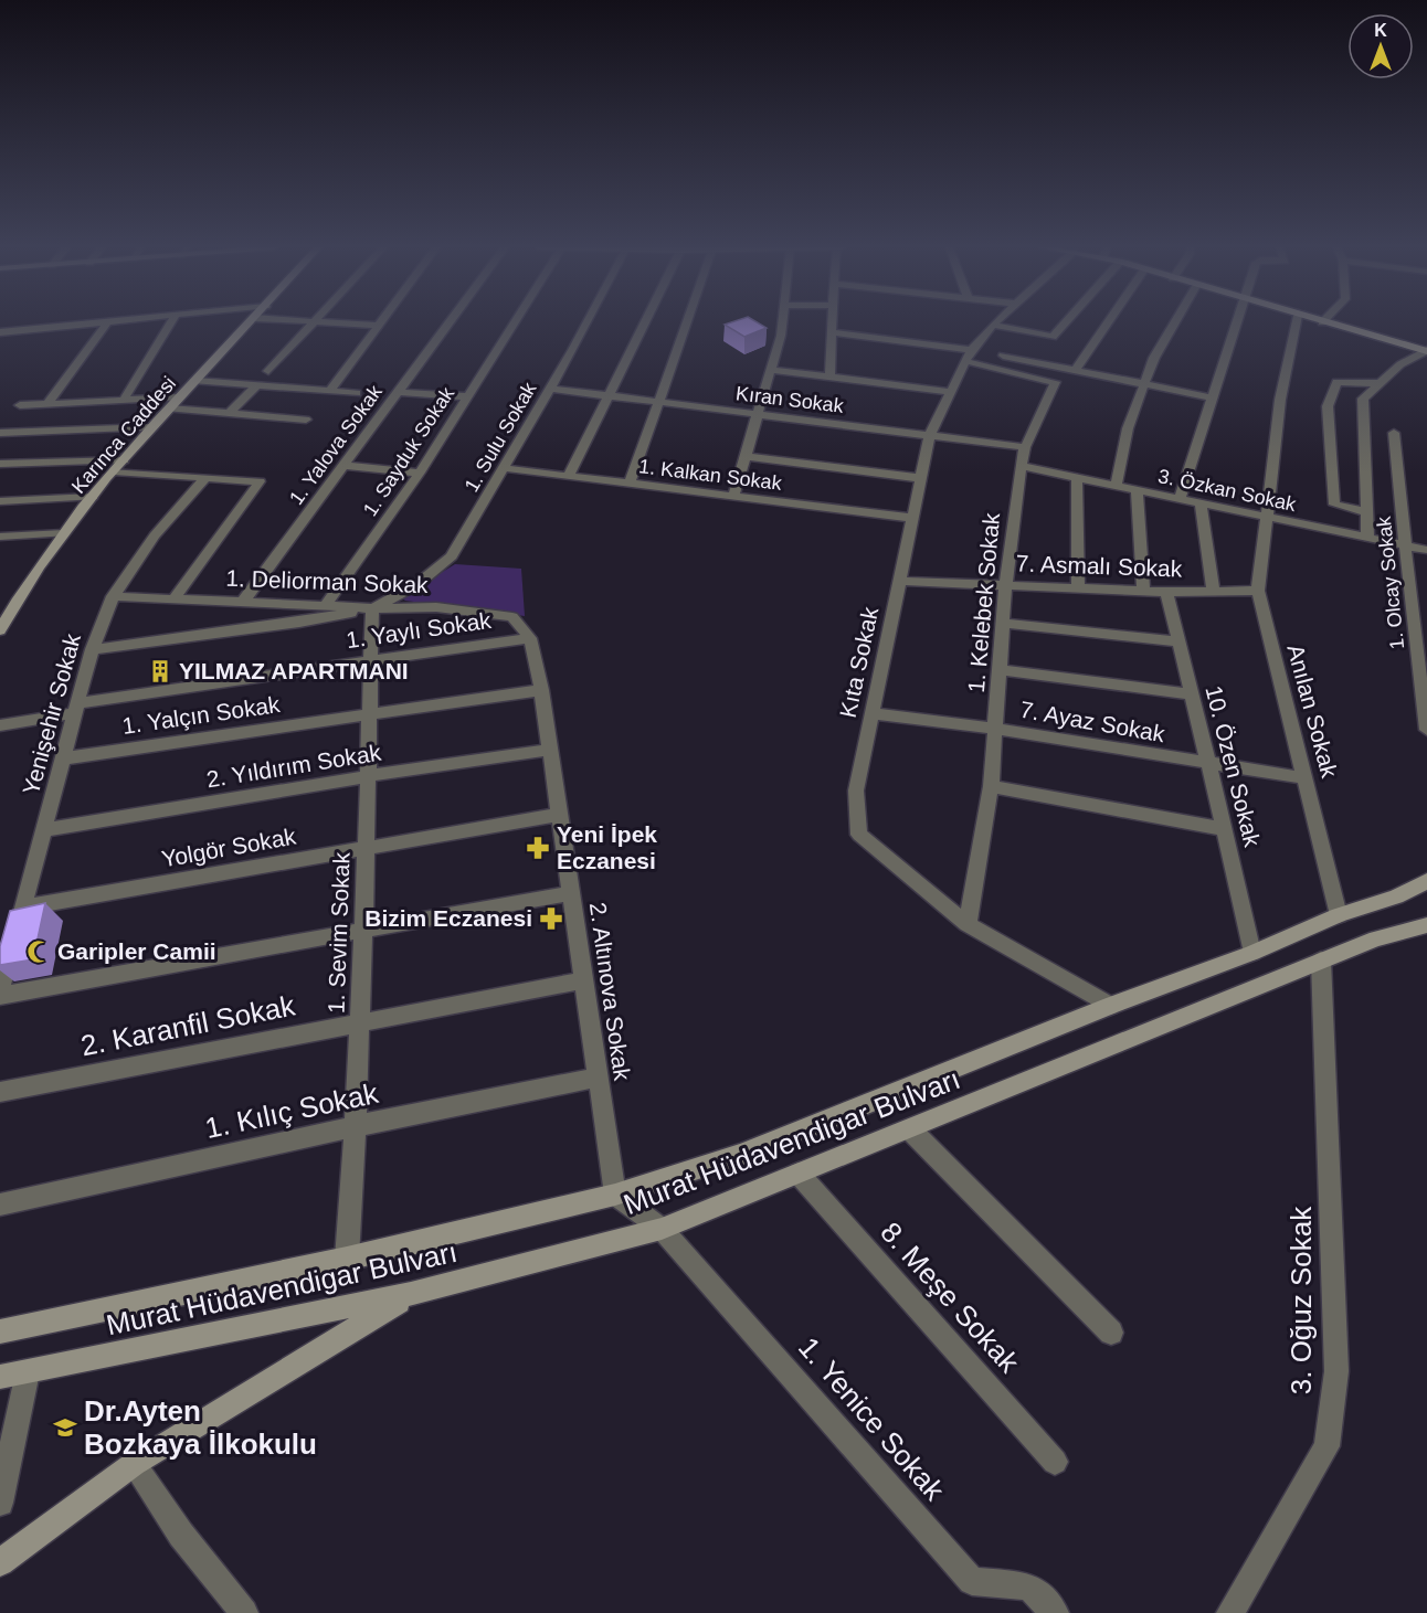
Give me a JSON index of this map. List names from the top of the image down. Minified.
{"streets":{"main road":["Karınca Caddesi","Murat Hüdavendigar Bulvarı"],"street":["Kıran Sokak","1. Sulu Sokak","1. Yalova Sokak","1. Sayduk Sokak","1. Kalkan Sokak","3. Özkan Sokak","7. Asmalı Sokak","1. Deliorman Sokak","1. Olcay Sokak","1. Kelebek Sokak","1. Yaylı Sokak","Kıta Sokak","Anılan Sokak","Yenişehir Sokak","1. Yalçın Sokak","7. Ayaz Sokak","2. Yıldırım Sokak","10. Özen Sokak","Yolgör Sokak","1. Sevim Sokak","2. Altınova Sokak","2. Karanfil Sokak","1. Kılıç Sokak","8. Meşe Sokak","3. Oğuz Sokak","1. Yenice Sokak"]},"crossings":[["Kıran Sokak","1. Sulu Sokak"],["Kıran Sokak","1. Kelebek Sokak"],["Kıran Sokak","Kıta Sokak"],["1. Sulu Sokak","1. Kalkan Sokak"],["1. Sulu Sokak","1. Deliorman Sokak"],["1. Sulu Sokak","1. Sevim Sokak"],["1. Yalova Sokak","1. Deliorman Sokak"],["1. Sayduk Sokak","1. Deliorman Sokak"],["1. Kalkan Sokak","Kıta Sokak"],["3. Özkan Sokak","1. Olcay Sokak"],["3. Özkan Sokak","1. Kelebek Sokak"],["3. Özkan Sokak","Anılan Sokak"],["7. Asmalı Sokak","1. Kelebek Sokak"],["7. Asmalı Sokak","Kıta Sokak"],["7. Asmalı Sokak","Anılan Sokak"],["7. Asmalı Sokak","10. Özen Sokak"],["1. Deliorman Sokak","1. Yaylı Sokak"],["1. Deliorman Sokak","Yenişehir Sokak"],["1. Deliorman Sokak","1. Sevim Sokak"],["1. Deliorman Sokak","2. Altınova Sokak"],["1. Kelebek Sokak","Kıta Sokak"],["1. Kelebek Sokak","7. Ayaz Sokak"],["1. Yaylı Sokak","Yenişehir Sokak"],["1. Yaylı Sokak","1. Sevim Sokak"],["1. Yaylı Sokak","2. Altınova Sokak"],["Kıta Sokak","7. Ayaz Sokak"],["Kıta Sokak","Murat Hüdavendigar Bulvarı"],["Anılan Sokak","7. Ayaz Sokak"],["Anılan Sokak","Murat Hüdavendigar Bulvarı"],["Yenişehir Sokak","1. Yalçın Sokak"],["Yenişehir Sokak","2. Yıldırım Sokak"],["Yenişehir Sokak","Yolgör Sokak"],["1. Yalçın Sokak","1. Sevim Sokak"],["1. Yalçın Sokak","2. Altınova Sokak"],["7. Ayaz Sokak","10. Özen Sokak"],["2. Yıldırım Sokak","1. Sevim Sokak"],["2. Yıldırım Sokak","2. Altınova Sokak"],["10. Özen Sokak","Murat Hüdavendigar Bulvarı"],["Yolgör Sokak","1. Sevim Sokak"],["Yolgör Sokak","2. Altınova Sokak"],["1. Sevim Sokak","2. Karanfil Sokak"],["1. Sevim Sokak","1. Kılıç Sokak"],["1. Sevim Sokak","Murat Hüdavendigar Bulvarı"],["2. Altınova Sokak","2. Karanfil Sokak"],["2. Altınova Sokak","1. Kılıç Sokak"],["2. Altınova Sokak","Murat Hüdavendigar Bulvarı"],["2. Altınova Sokak","1. Yenice Sokak"],["Murat Hüdavendigar Bulvarı","8. Meşe Sokak"],["Murat Hüdavendigar Bulvarı","3. Oğuz Sokak"],["Murat Hüdavendigar Bulvarı","1. Yenice Sokak"]],"places":{"building":["YILMAZ APARTMANI"],"pharmacy":["Yeni İpek Eczanesi","Bizim Eczanesi"],"mosque":["Garipler Camii"],"school or university":["Dr.Ayten Bozkaya İlkokulu"]},"north":"top"}
